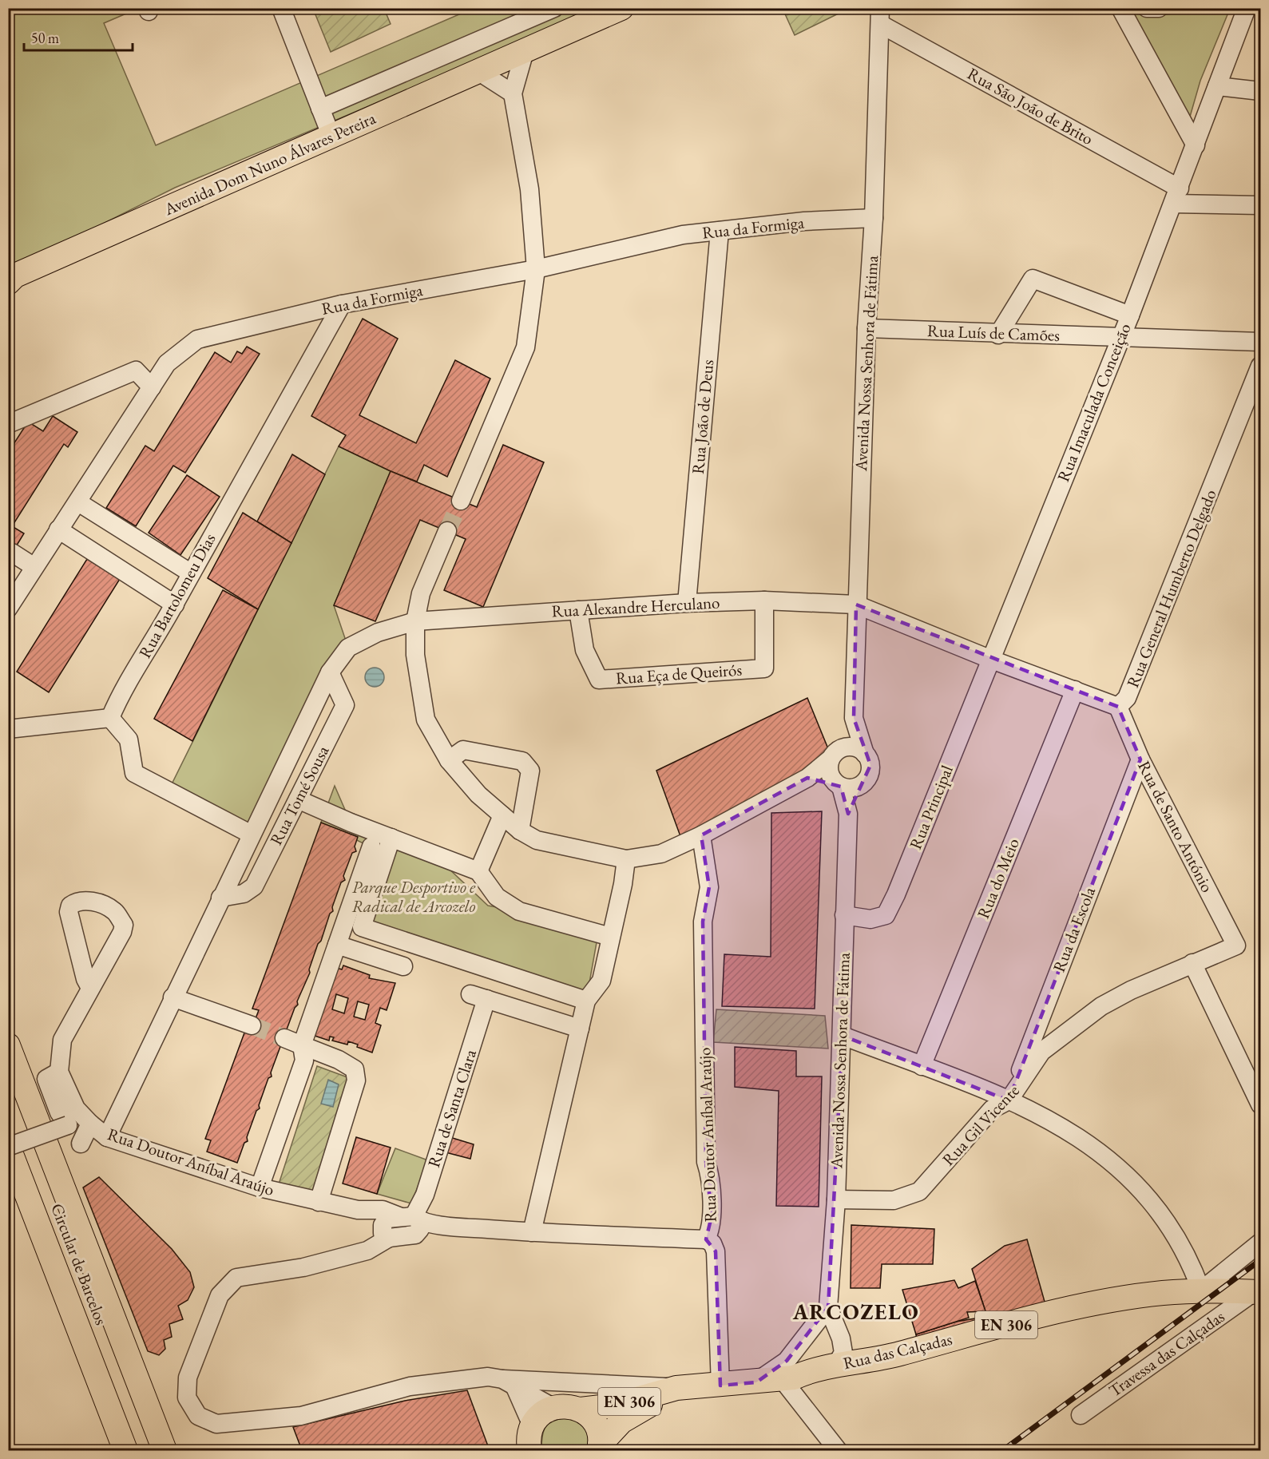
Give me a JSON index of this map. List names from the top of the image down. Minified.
{"streets":{"main road":["Avenida Dom Nuno Álvares Pereira","Circular de Barcelos","EN 306","Rua das Calçadas"],"street":["Rua São João de Brito","Rua da Formiga","Rua Luís de Camões","Avenida Nossa Senhora de Fátima","Rua Imaculada Conceição","Rua João de Deus","Rua General Humberto Delgado","Rua Bartolomeu Dias","Rua Alexandre Herculano","Rua Eça de Queirós","Rua Tomé Sousa","Rua Principal","Rua de Santo António","Rua do Meio","Rua da Escola","Rua de Santa Clara","Rua Gil Vicente","Rua Doutor Aníbal Araújo","Travessa das Calçadas"]},"crossings":[["Rua São João de Brito","Avenida Nossa Senhora de Fátima"],["Rua São João de Brito","Rua Imaculada Conceição"],["Rua da Formiga","Avenida Nossa Senhora de Fátima"],["Rua da Formiga","Rua João de Deus"],["Rua da Formiga","Rua Bartolomeu Dias"],["Rua Luís de Camões","Avenida Nossa Senhora de Fátima"],["Rua Luís de Camões","Rua Imaculada Conceição"],["Avenida Nossa Senhora de Fátima","Rua General Humberto Delgado"],["Avenida Nossa Senhora de Fátima","Rua Alexandre Herculano"],["Avenida Nossa Senhora de Fátima","Rua Principal"],["Avenida Nossa Senhora de Fátima","Rua Gil Vicente"],["Rua Imaculada Conceição","Rua General Humberto Delgado"],["Rua Imaculada Conceição","Rua Principal"],["Rua João de Deus","Rua Alexandre Herculano"],["Rua General Humberto Delgado","Rua Alexandre Herculano"],["Rua General Humberto Delgado","Rua Principal"],["Rua General Humberto Delgado","Rua de Santo António"],["Rua General Humberto Delgado","Rua do Meio"],["Rua Alexandre Herculano","Rua Eça de Queirós"],["Rua Alexandre Herculano","Rua Tomé Sousa"],["Rua Tomé Sousa","Rua Doutor Aníbal Araújo"],["Rua de Santo António","Rua da Escola"],["Rua de Santo António","Rua Gil Vicente"],["Rua da Escola","Rua Gil Vicente"],["Rua de Santa Clara","Rua Doutor Aníbal Araújo"],["EN 306","Rua das Calçadas"],["Rua das Calçadas","Travessa das Calçadas"]],"districts":["ARCOZELO"],"parks":["Parque Desportivo e Radical de Arcozelo"],"scale_bar":"50 m"}
